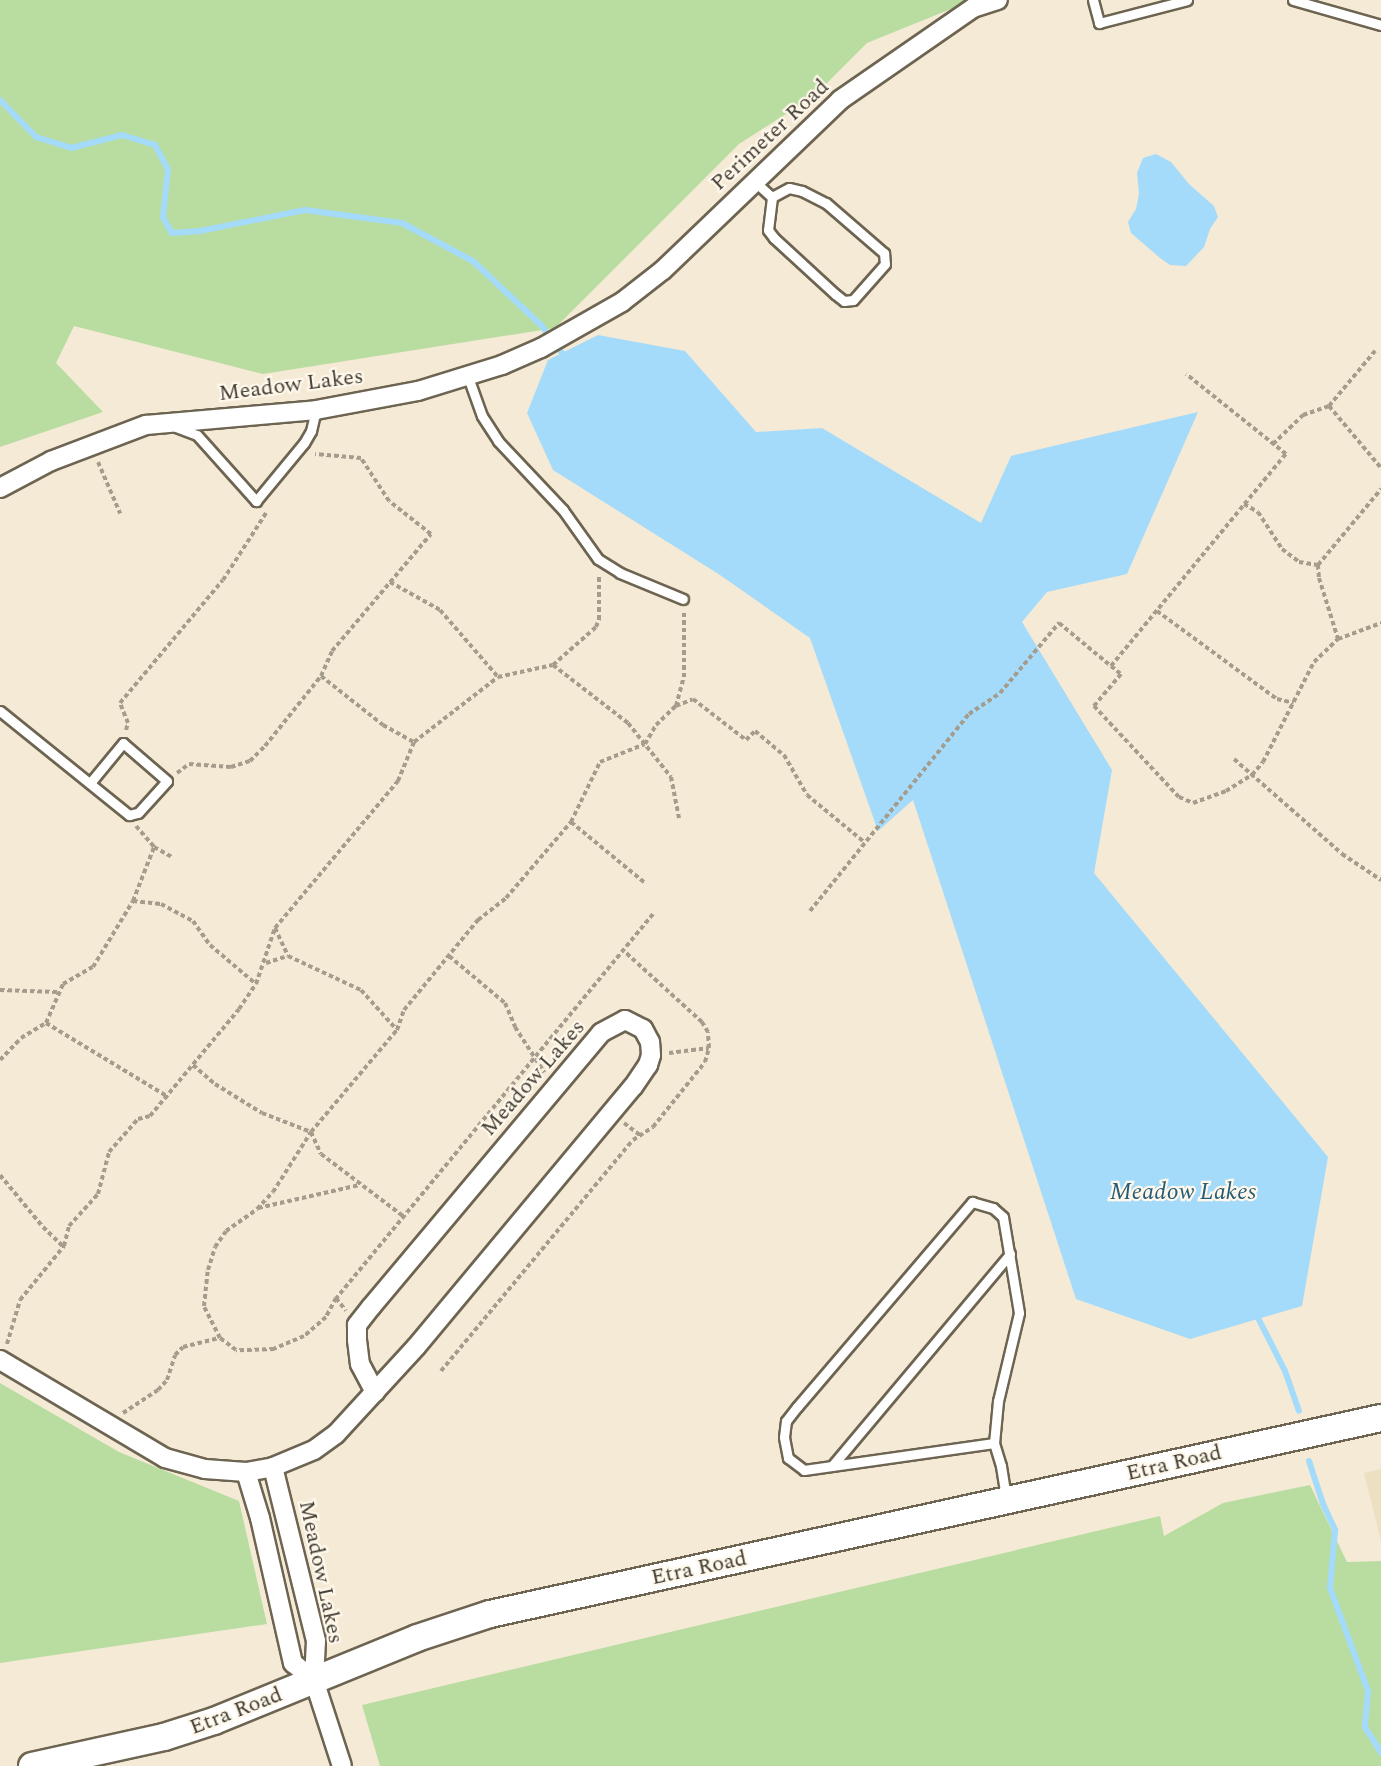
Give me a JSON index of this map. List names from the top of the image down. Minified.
{"streets":{"main road":["Etra Road"],"street":["Perimeter Road","Meadow Lakes"]},"crossings":[["Perimeter Road","Meadow Lakes"],["Meadow Lakes","Etra Road"]],"water":["Meadow Lakes"]}
